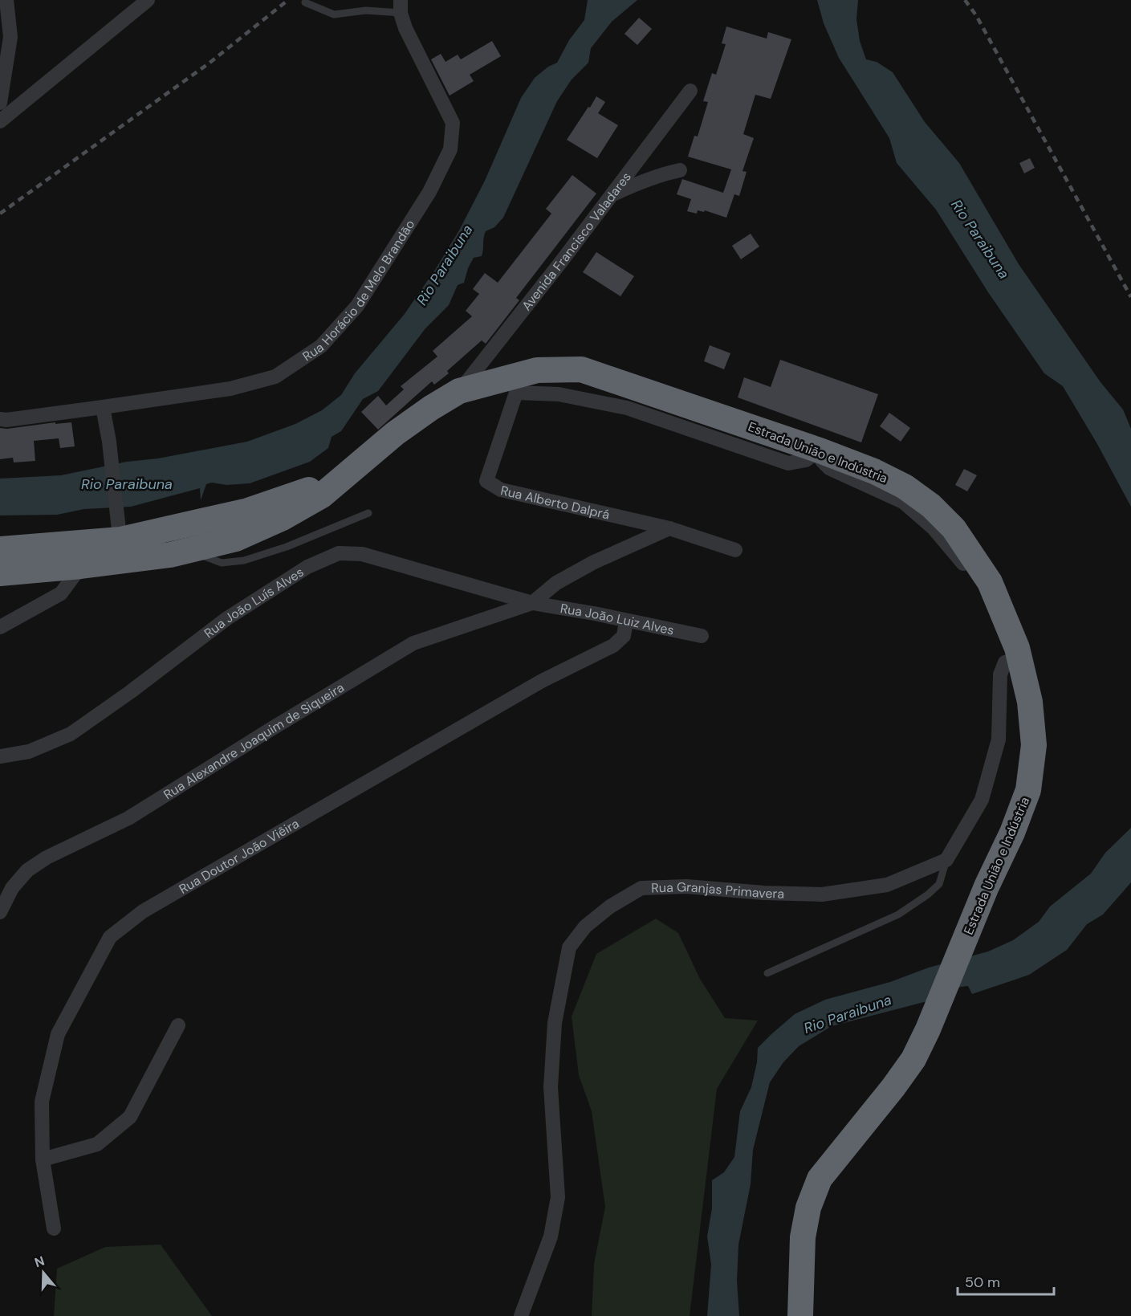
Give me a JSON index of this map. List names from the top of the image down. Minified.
{"streets":{"highway":["Estrada União e Indústria"],"street":["Avenida Francisco Valadares","Rua Horácio de Melo Brandão","Rua Alberto Dalprá","Rua João Luís Alves","Rua Joāo Luiz Alves","Rua Alexandre Joaquim de Siqueira","Rua Doutor João Viêira","Rua Granjas Primavera"]},"crossings":[["Avenida Francisco Valadares","Estrada União e Indústria"],["Estrada União e Indústria","Rua Alberto Dalprá"],["Rua João Luís Alves","Rua Joāo Luiz Alves"],["Rua João Luís Alves","Rua Alexandre Joaquim de Siqueira"],["Rua Joāo Luiz Alves","Rua Alexandre Joaquim de Siqueira"],["Rua Joāo Luiz Alves","Rua Doutor João Viêira"]],"water":["Rio Paraibuna"],"scale_bar":"50 m","north":"top"}
